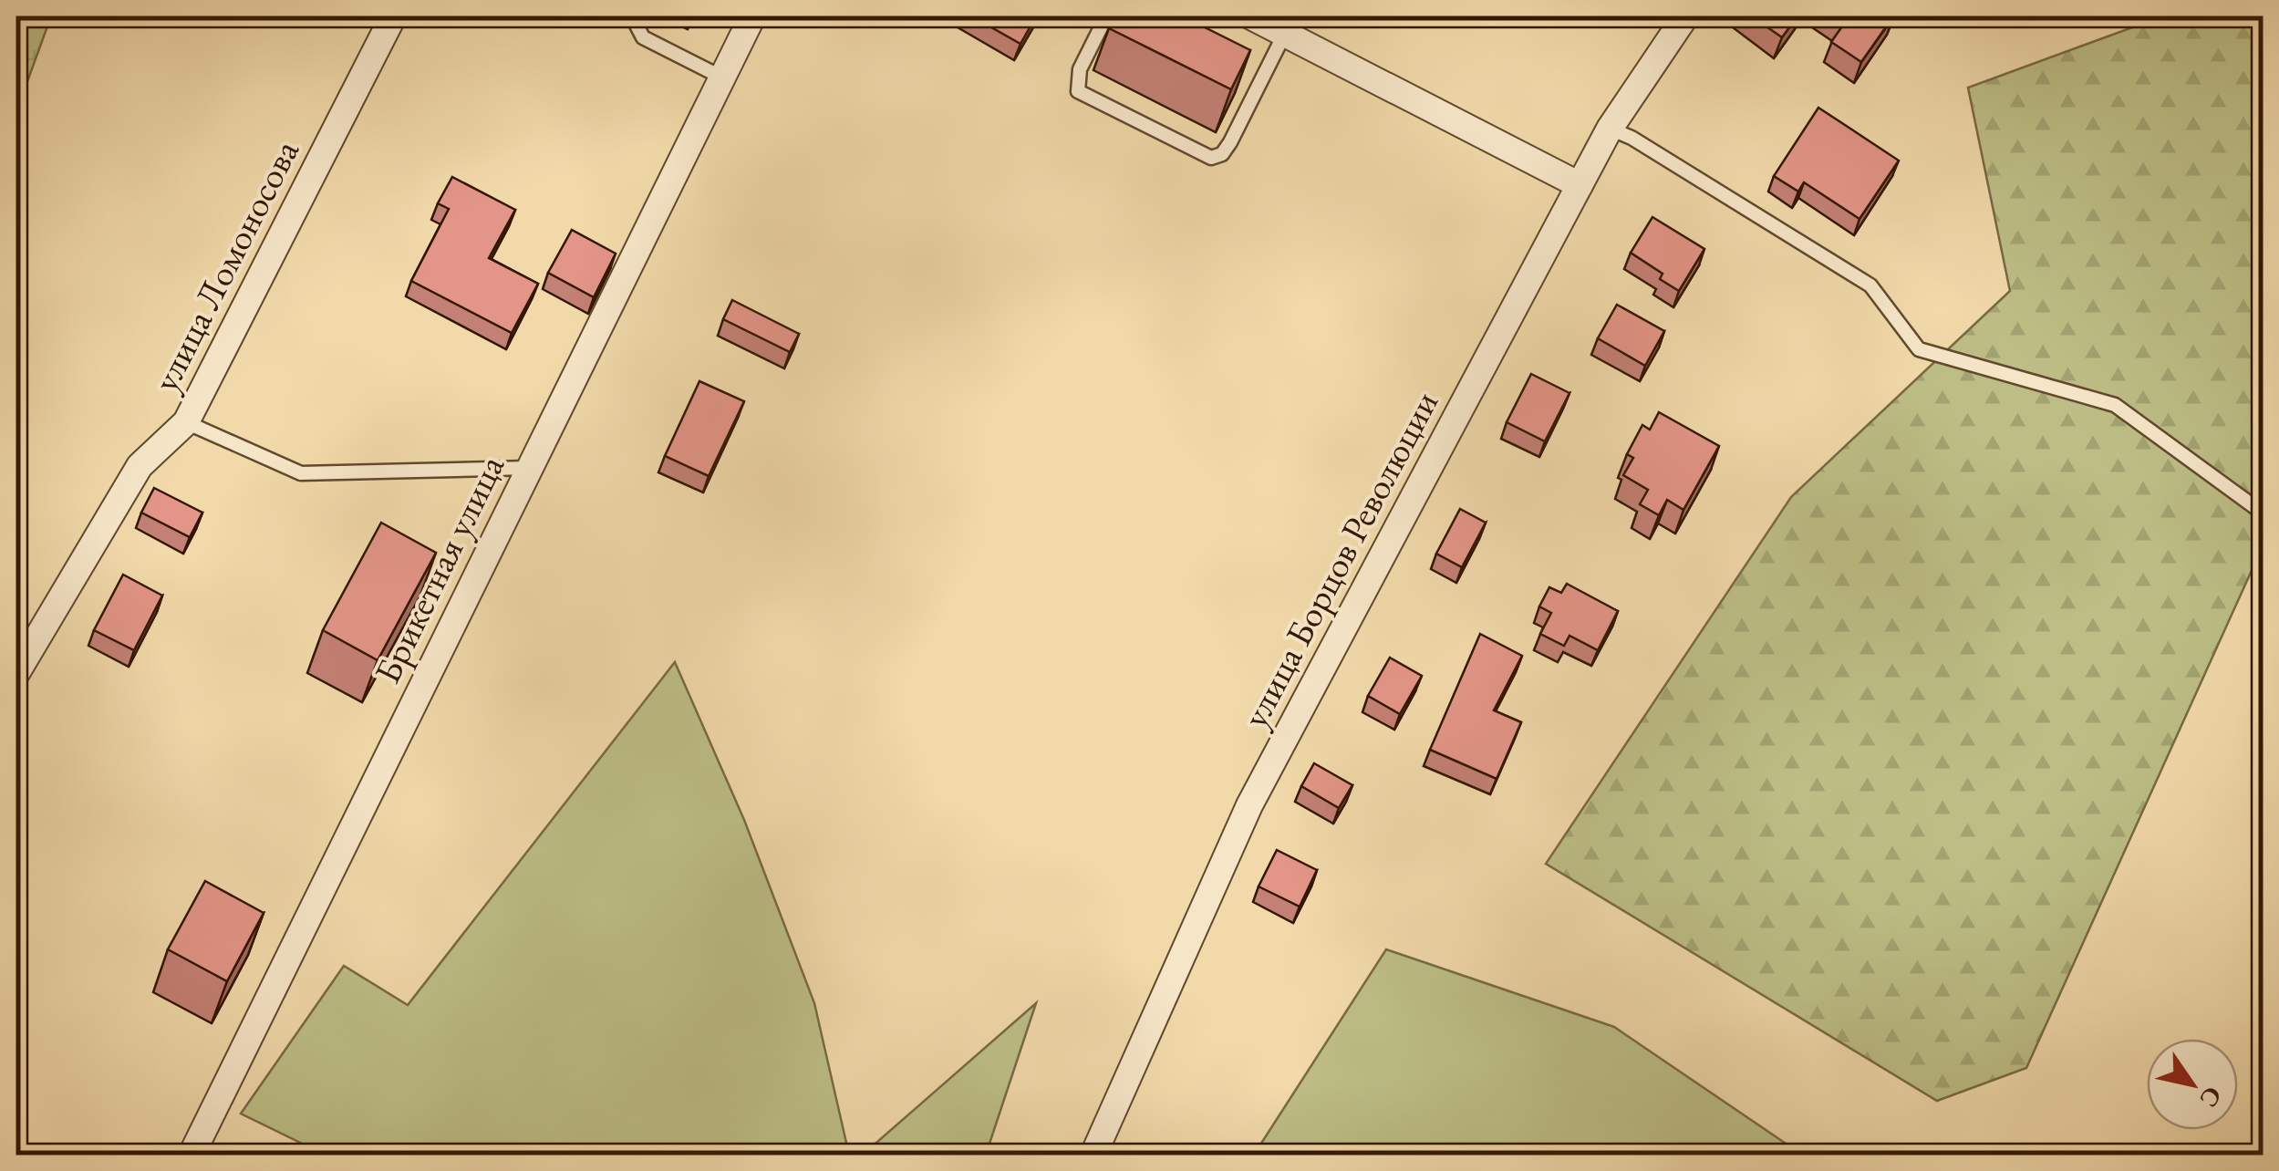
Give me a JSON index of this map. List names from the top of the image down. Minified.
{"streets":{"street":["улица Ломоносова","улица Борцов Революции","Брикетная улица"]},"north":"bottom right"}
